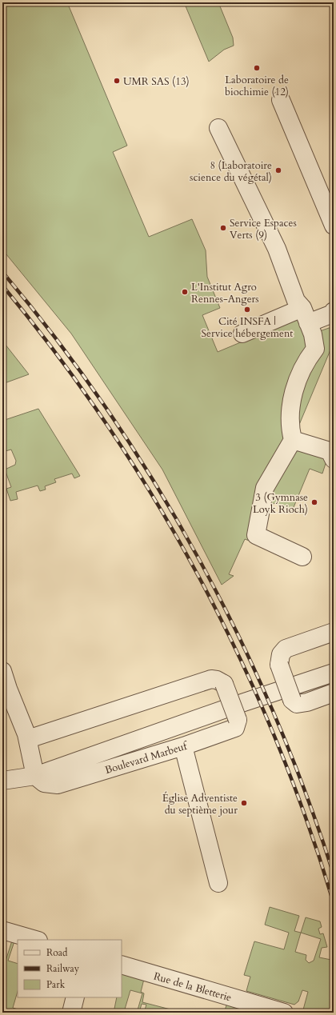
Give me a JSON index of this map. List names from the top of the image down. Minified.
{"streets":{"street":["Boulevard Marbeuf","Rue de la Bletterie"]},"places":["Laboratoire de biochimie (12)","UMR SAS (13)","8 (Laboratoire science du végétal)","Service Espaces Verts (9)","L'Institut Agro Rennes-Angers","Cité INSFA | Service hébergement","3 (Gymnase Loyk Rioch)","Église Adventiste du septième jour"],"legend":["Road","Railway","Park"]}
